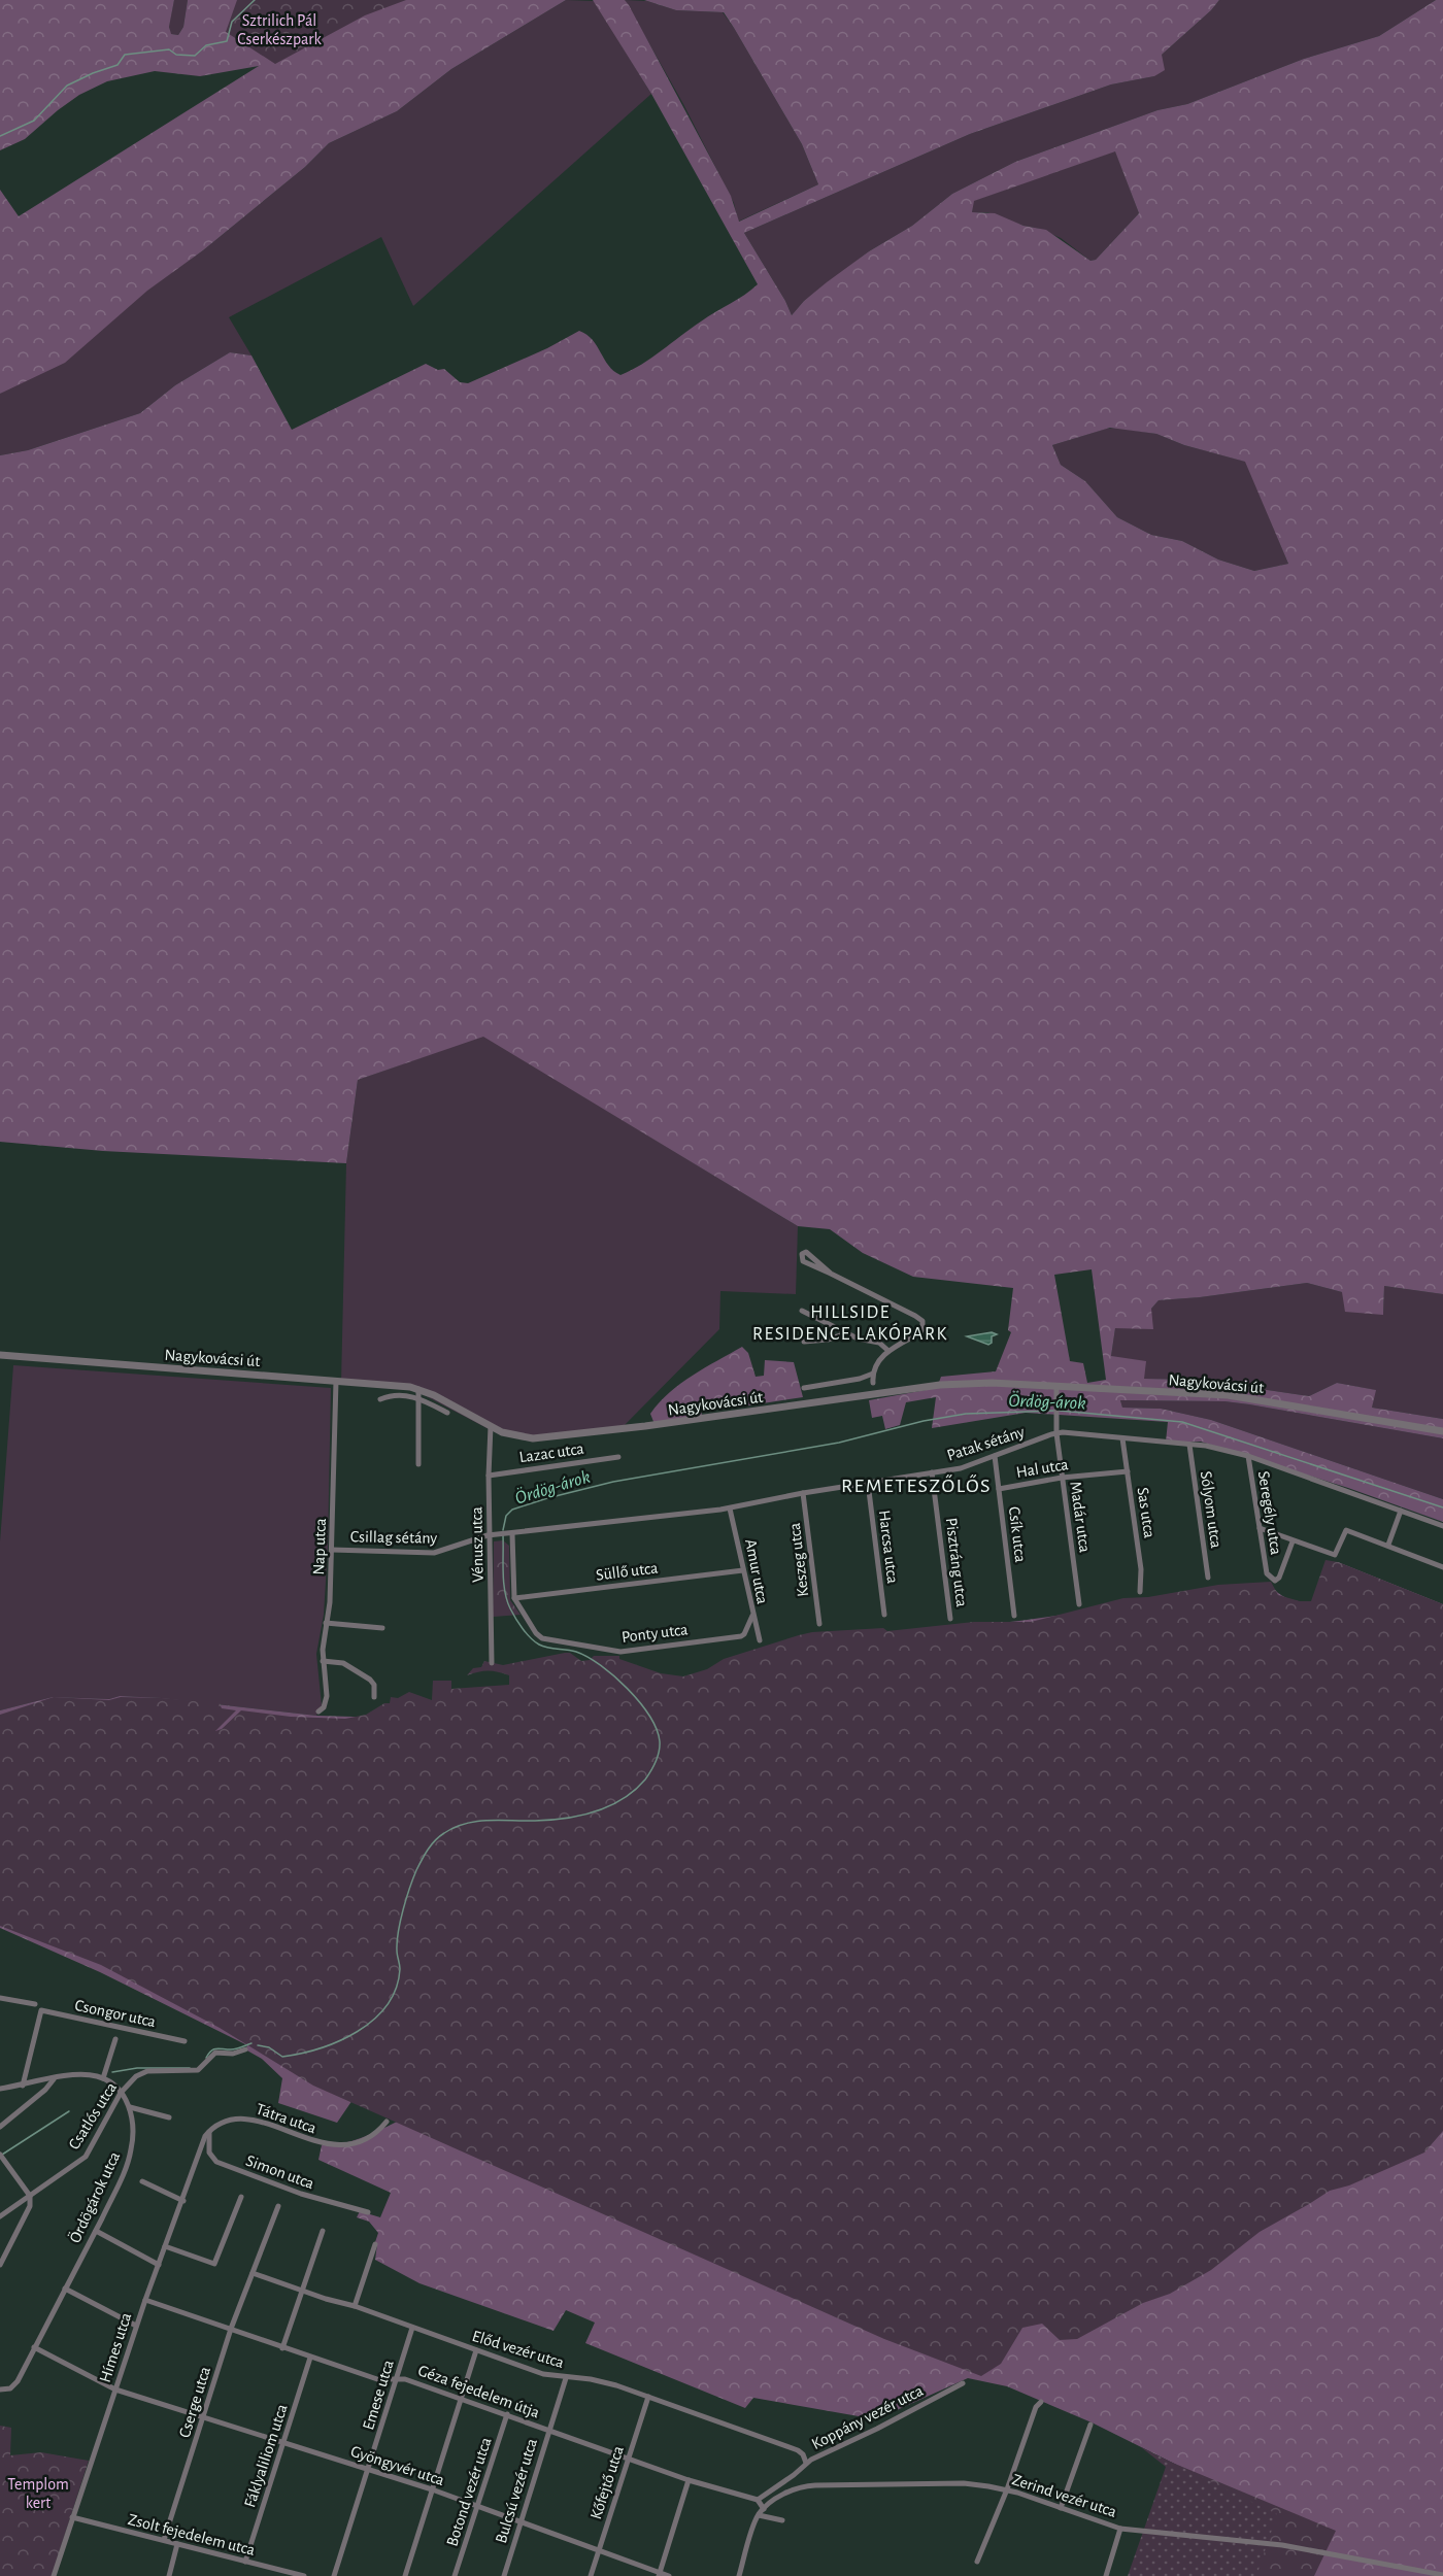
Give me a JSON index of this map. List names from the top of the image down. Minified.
{"streets":{"street":["Nagykovácsi út","Patak sétány","Lazac utca","Hal utca","Sólyom utca","Sas utca","Seregély utca","Madár utca","Csík utca","Csillag sétány","Vénusz utca","Nap utca","Harcsa utca","Keszeg utca","Pisztráng utca","Süllő utca","Amur utca","Ponty utca","Csongor utca","Csatlós utca","Tátra utca","Simon utca","Ördögárok utca","Hímes utca","Előd vezér utca","Géza fejedelem útja","Emese utca","Cserge utca","Koppány vezér utca","Fáklyaliliom utca","Gyöngyvér utca","Kőfejtő utca","Bulcsú vezér utca","Botond vezér utca","Zerind vezér utca","Zsolt fejedelem utca"]},"crossings":[["Nagykovácsi út","Madár utca"],["Nagykovácsi út","Vénusz utca"],["Nagykovácsi út","Nap utca"],["Patak sétány","Sólyom utca"],["Patak sétány","Sas utca"],["Patak sétány","Seregély utca"],["Patak sétány","Madár utca"],["Patak sétány","Csík utca"],["Patak sétány","Csillag sétány"],["Patak sétány","Vénusz utca"],["Patak sétány","Harcsa utca"],["Patak sétány","Keszeg utca"],["Patak sétány","Pisztráng utca"],["Patak sétány","Amur utca"],["Lazac utca","Vénusz utca"],["Hal utca","Sas utca"],["Hal utca","Madár utca"],["Hal utca","Csík utca"],["Csillag sétány","Vénusz utca"],["Csillag sétány","Nap utca"],["Süllő utca","Amur utca"],["Süllő utca","Ponty utca"],["Amur utca","Ponty utca"],["Csatlós utca","Ördögárok utca"],["Tátra utca","Simon utca"],["Tátra utca","Hímes utca"],["Simon utca","Hímes utca"],["Ördögárok utca","Gyöngyvér utca"],["Hímes utca","Géza fejedelem útja"],["Hímes utca","Gyöngyvér utca"],["Hímes utca","Zsolt fejedelem utca"],["Előd vezér utca","Emese utca"],["Előd vezér utca","Cserge utca"],["Előd vezér utca","Koppány vezér utca"],["Előd vezér utca","Kőfejtő utca"],["Előd vezér utca","Bulcsú vezér utca"],["Géza fejedelem útja","Emese utca"],["Géza fejedelem útja","Cserge utca"],["Géza fejedelem útja","Koppány vezér utca"],["Géza fejedelem útja","Fáklyaliliom utca"],["Géza fejedelem útja","Kőfejtő utca"],["Géza fejedelem útja","Bulcsú vezér utca"],["Géza fejedelem útja","Botond vezér utca"],["Emese utca","Gyöngyvér utca"],["Cserge utca","Gyöngyvér utca"],["Cserge utca","Zsolt fejedelem utca"],["Fáklyaliliom utca","Gyöngyvér utca"],["Fáklyaliliom utca","Zsolt fejedelem utca"],["Gyöngyvér utca","Kőfejtő utca"],["Gyöngyvér utca","Bulcsú vezér utca"],["Gyöngyvér utca","Botond vezér utca"]],"districts":["HILLSIDE RESIDENCE LAKÓPARK","REMETESZŐLŐS"],"water":["Ördög-árok"],"parks":["Sztrilich Pál Cserkészpark","Templom kert"]}
